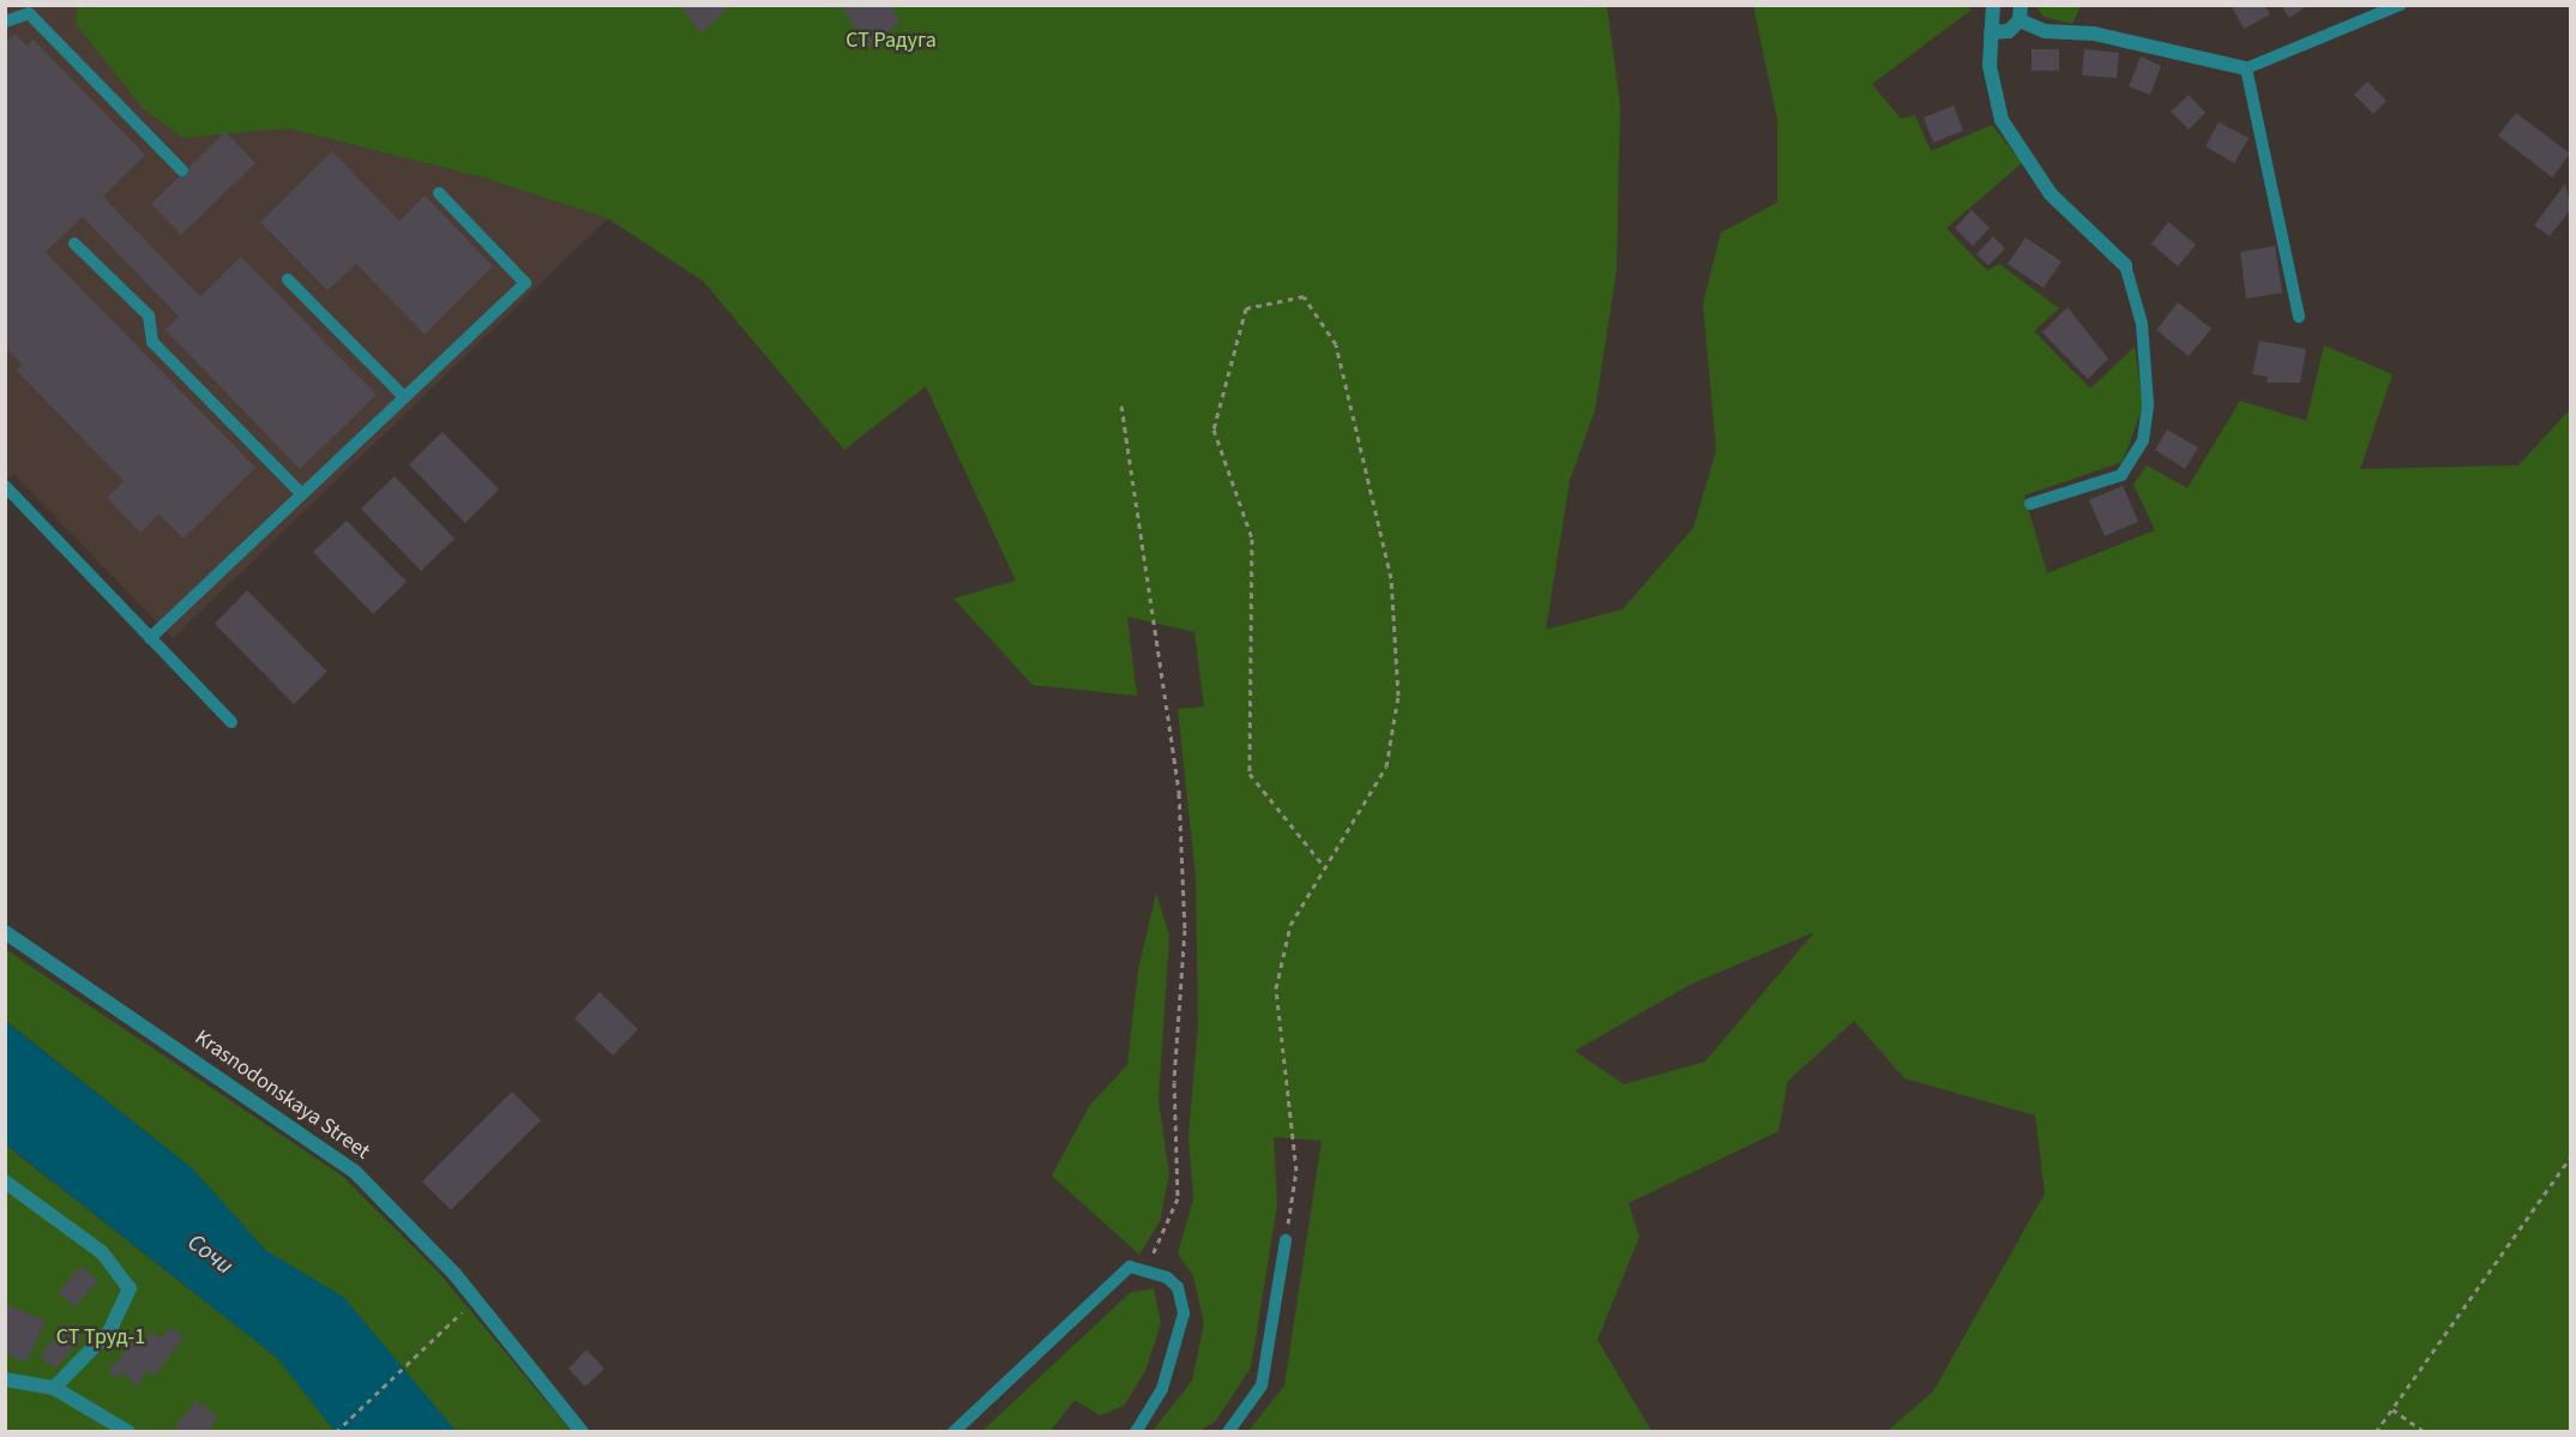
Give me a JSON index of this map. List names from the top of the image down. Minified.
{"streets":{"street":["Krasnodonskaya Street"]},"water":["Сочи"],"parks":["СТ Радуга","СТ Труд-1"]}
